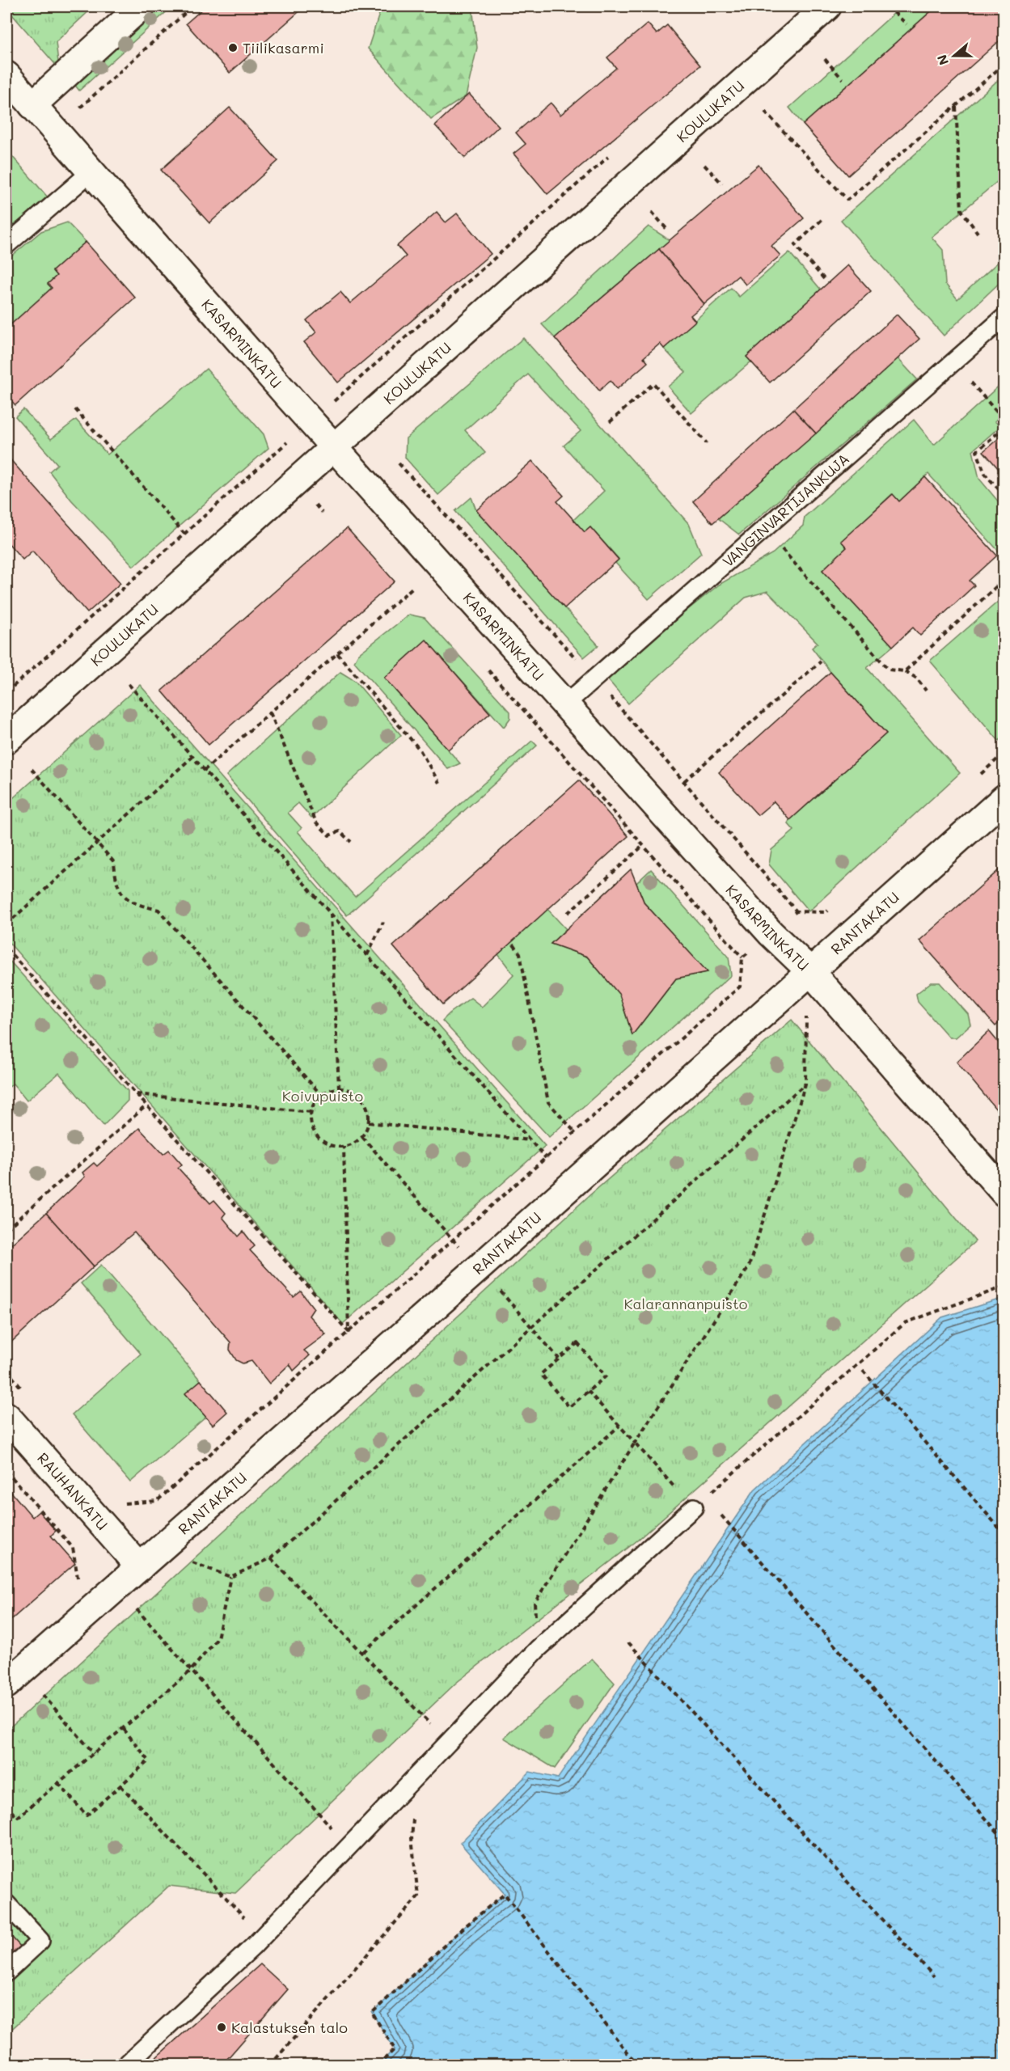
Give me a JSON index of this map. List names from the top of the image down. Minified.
{"streets":{"street":["KOULUKATU","KASARMINKATU","RANTAKATU","RAUHANKATU"],"lane":["VANGINVARTIJANKUJA"]},"crossings":[["KOULUKATU","KASARMINKATU"],["KASARMINKATU","VANGINVARTIJANKUJA"],["KASARMINKATU","RANTAKATU"],["RANTAKATU","RAUHANKATU"]],"parks":["Koivupuisto","Kalarannanpuisto"],"places":["Tiilikasarmi","Kalastuksen talo"],"north":"left"}
